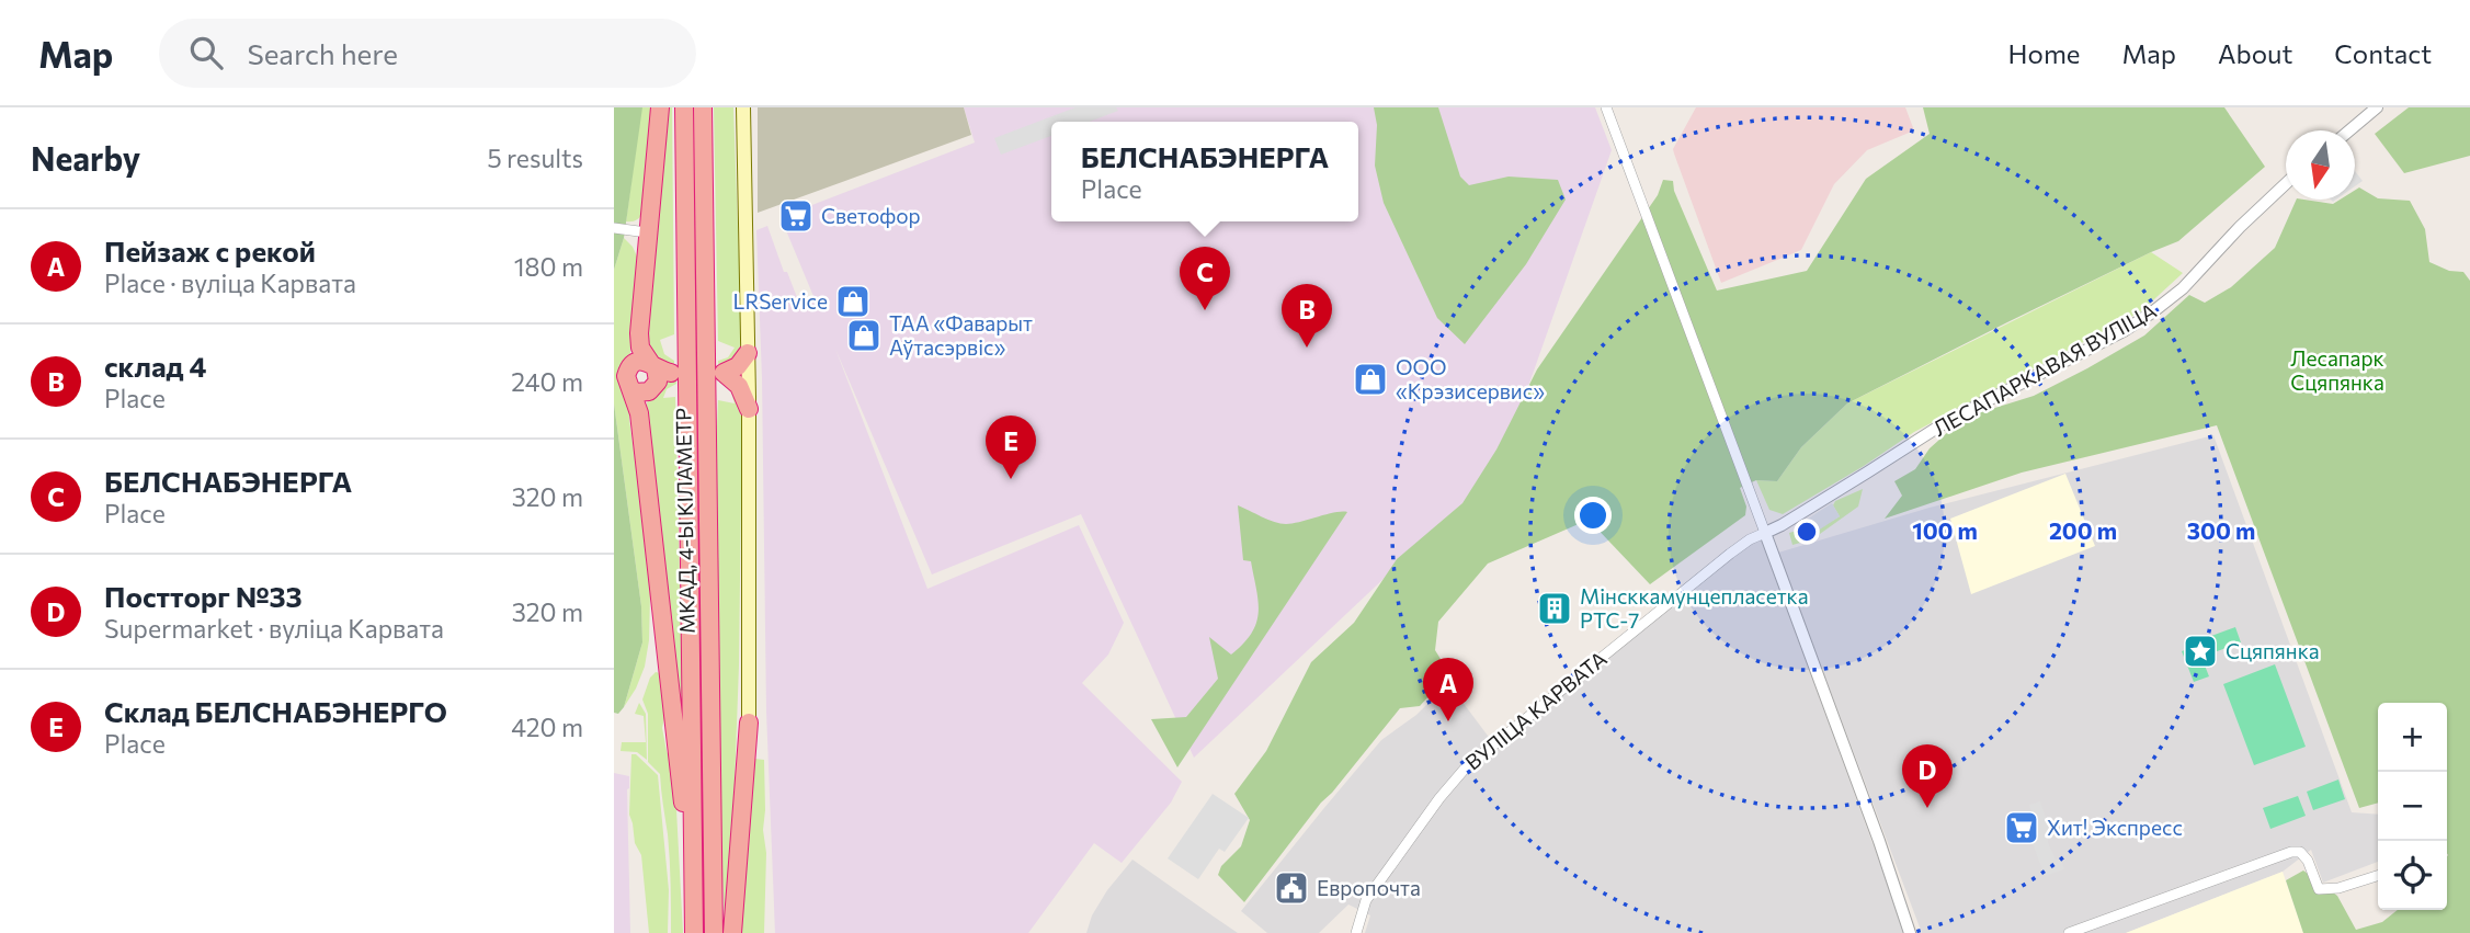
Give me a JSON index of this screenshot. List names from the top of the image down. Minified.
{"streets":{"highway":["МКАД, 4-Ы КІЛАМЕТР"],"street":["ЛЕСАПАРКАВАЯ ВУЛІЦА","ВУЛІЦА КАРВАТА"]},"crossings":[["ЛЕСАПАРКАВАЯ ВУЛІЦА","ВУЛІЦА КАРВАТА"]],"parks":["Лесапарк Сцяпянка"],"places":{"supermarket":["Светофор","Хит! Экспресс"],"shop":["LRService","ТАА «Фаварыт Аўтасэрвіс»","ООО «Крэзисервис»"],"building":["Мінсккамунцепласетка РТС-7"],"place":["Сцяпянка"],"public building":["Европочта"]},"north":"bottom","page":{"header":"Map","search":"Search here","nav":["Home","Map","About","Contact"],"heading":["Nearby","5 results"],"popup":["БЕЛСНАБЭНЕРГА","Place"],"list":[{"mark":"A","name":"Пейзаж с рекой","note":"Place · вуліца Карвата","value":"180 m"},{"mark":"B","name":"склад 4","note":"Place","value":"240 m"},{"mark":"C","name":"БЕЛСНАБЭНЕРГА","note":"Place","value":"320 m"},{"mark":"D","name":"Постторг №33","note":"Supermarket · вуліца Карвата","value":"320 m"},{"mark":"E","name":"Склад БЕЛСНАБЭНЕРГО","note":"Place","value":"420 m"}],"pins":["C","B","E","A","D"],"map_buttons":["+","−"]},"rings":["100 m","200 m","300 m"]}
